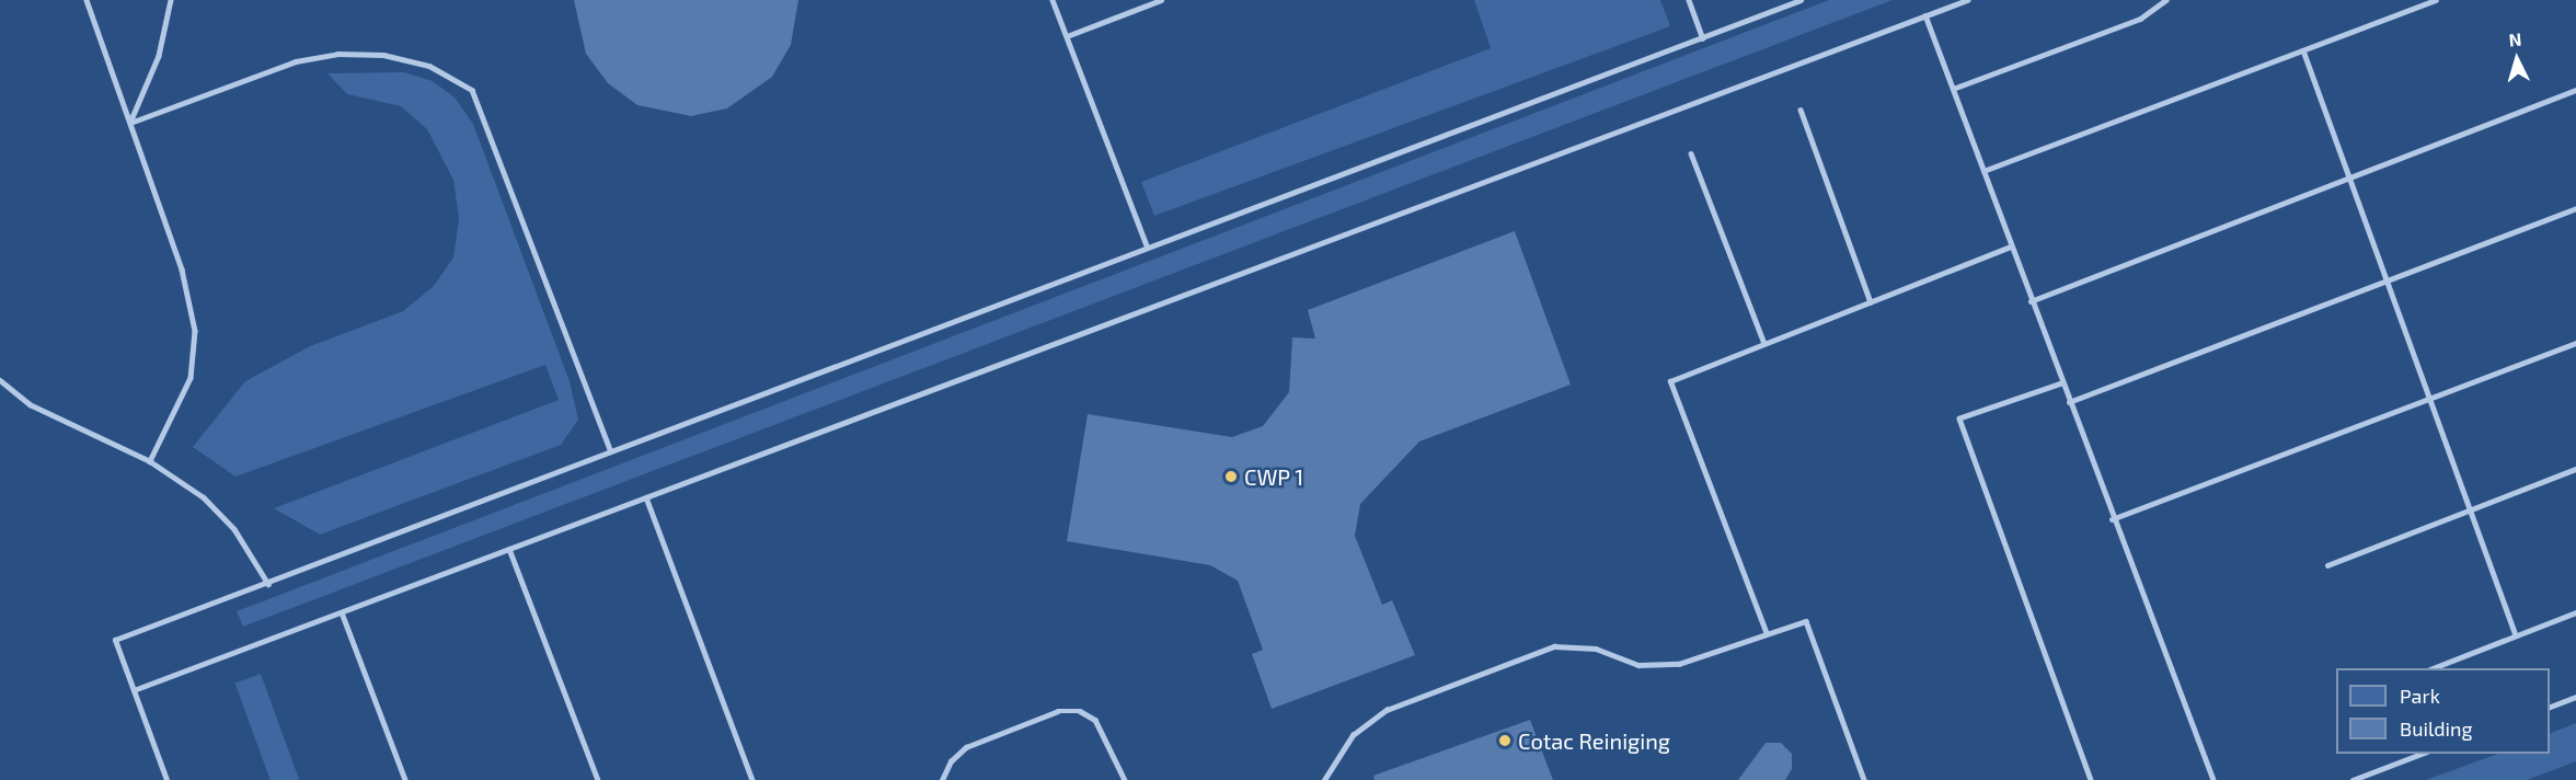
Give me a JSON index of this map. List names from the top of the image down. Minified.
{"places":["CWP 1","Cotac Reiniging"],"legend":["Park","Building"],"north":"top"}
